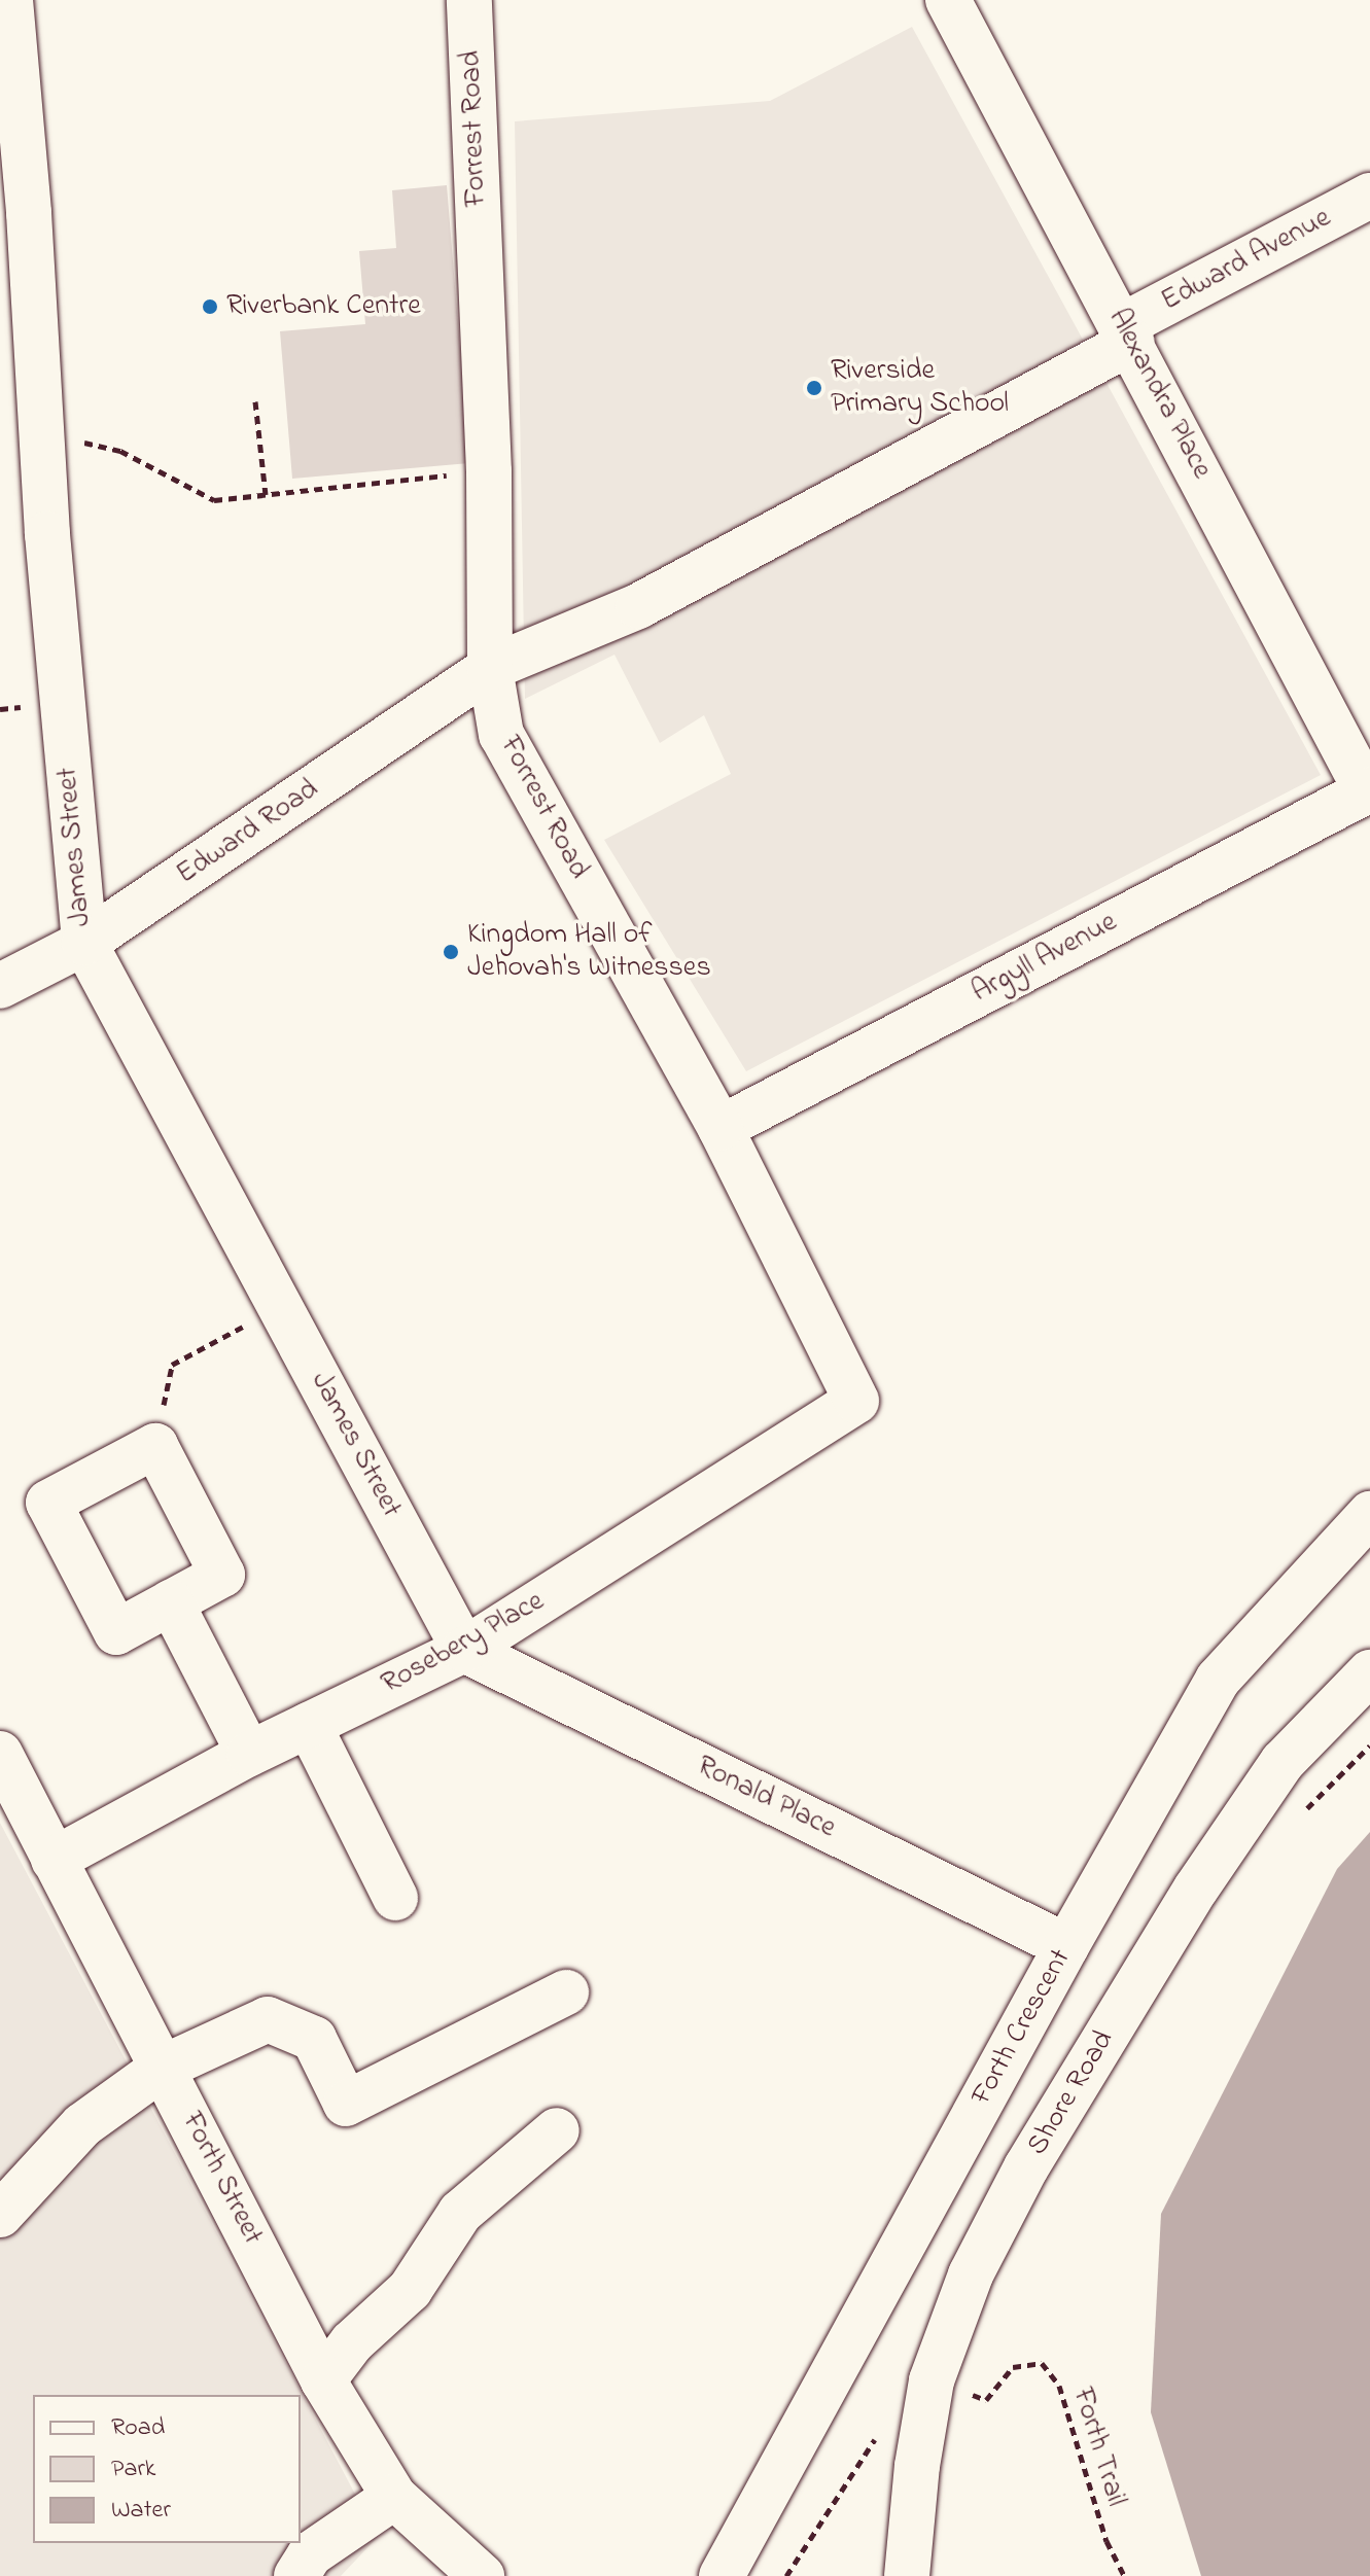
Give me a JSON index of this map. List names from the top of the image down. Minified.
{"streets":{"street":["Forrest Road","Edward Avenue","Alexandra Place","Edward Road","James Street","Argyll Avenue","Rosebery Place","Ronald Place","Forth Crescent","Shore Road","Forth Street"],"path":["Forth Trail"]},"crossings":[["Forrest Road","Edward Avenue"],["Forrest Road","Edward Road"],["Forrest Road","Argyll Avenue"],["Forrest Road","Rosebery Place"],["Edward Avenue","Alexandra Place"],["Edward Avenue","Edward Road"],["Alexandra Place","Argyll Avenue"],["Edward Road","James Street"],["James Street","Rosebery Place"],["James Street","Ronald Place"],["Rosebery Place","Ronald Place"],["Rosebery Place","Forth Street"],["Ronald Place","Forth Crescent"],["Shore Road","Forth Trail"]],"places":["Riverbank Centre","Riverside Primary School","Kingdom Hall of Jehovah's Witnesses"],"legend":["Road","Park","Water"]}
